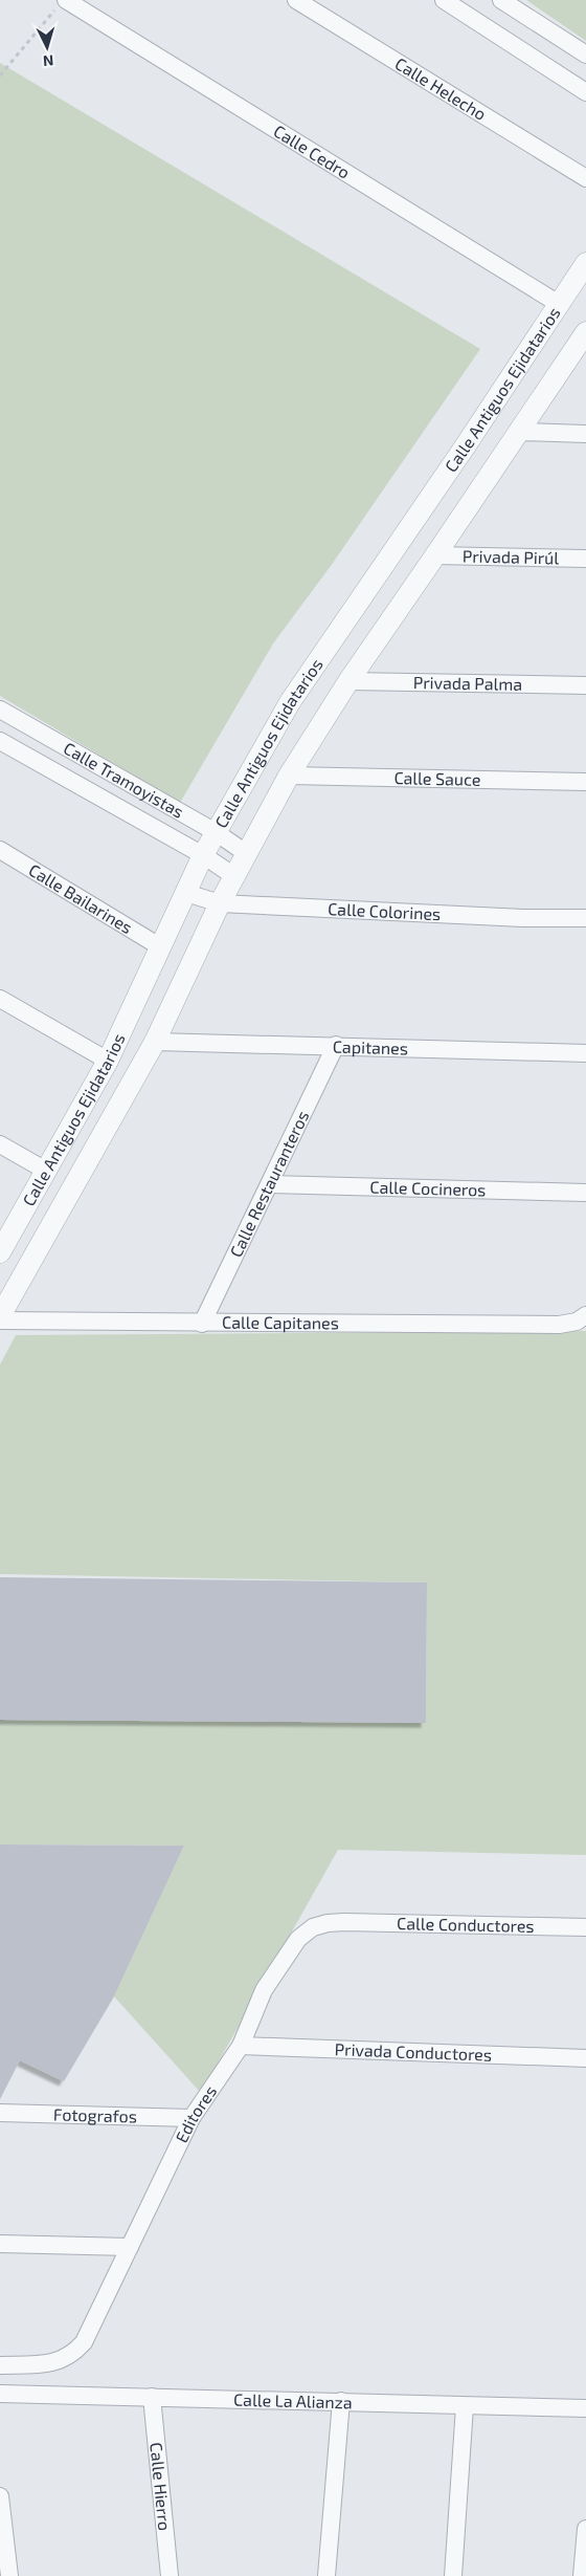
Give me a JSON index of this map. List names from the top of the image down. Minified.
{"streets":{"street":["Calle Helecho","Calle Cedro","Calle Antiguos Ejidatarios","Privada Pirúl","Privada Palma","Calle Sauce","Calle Tramoyistas","Calle Bailarines","Calle Colorines","Capitanes","Calle Restauranteros","Calle Cocineros","Calle Capitanes","Calle Conductores","Privada Conductores","Fotografos","Editores","Calle La Alianza","Calle Hierro"]},"crossings":[["Calle Cedro","Calle Antiguos Ejidatarios"],["Calle Antiguos Ejidatarios","Privada Pirúl"],["Calle Antiguos Ejidatarios","Privada Palma"],["Calle Antiguos Ejidatarios","Calle Sauce"],["Calle Antiguos Ejidatarios","Calle Tramoyistas"],["Calle Antiguos Ejidatarios","Calle Bailarines"],["Calle Antiguos Ejidatarios","Calle Colorines"],["Calle Antiguos Ejidatarios","Capitanes"],["Capitanes","Calle Restauranteros"],["Calle Restauranteros","Calle Cocineros"],["Calle Restauranteros","Calle Capitanes"],["Calle Conductores","Editores"],["Privada Conductores","Editores"],["Fotografos","Editores"],["Calle La Alianza","Calle Hierro"]],"north":"bottom"}
